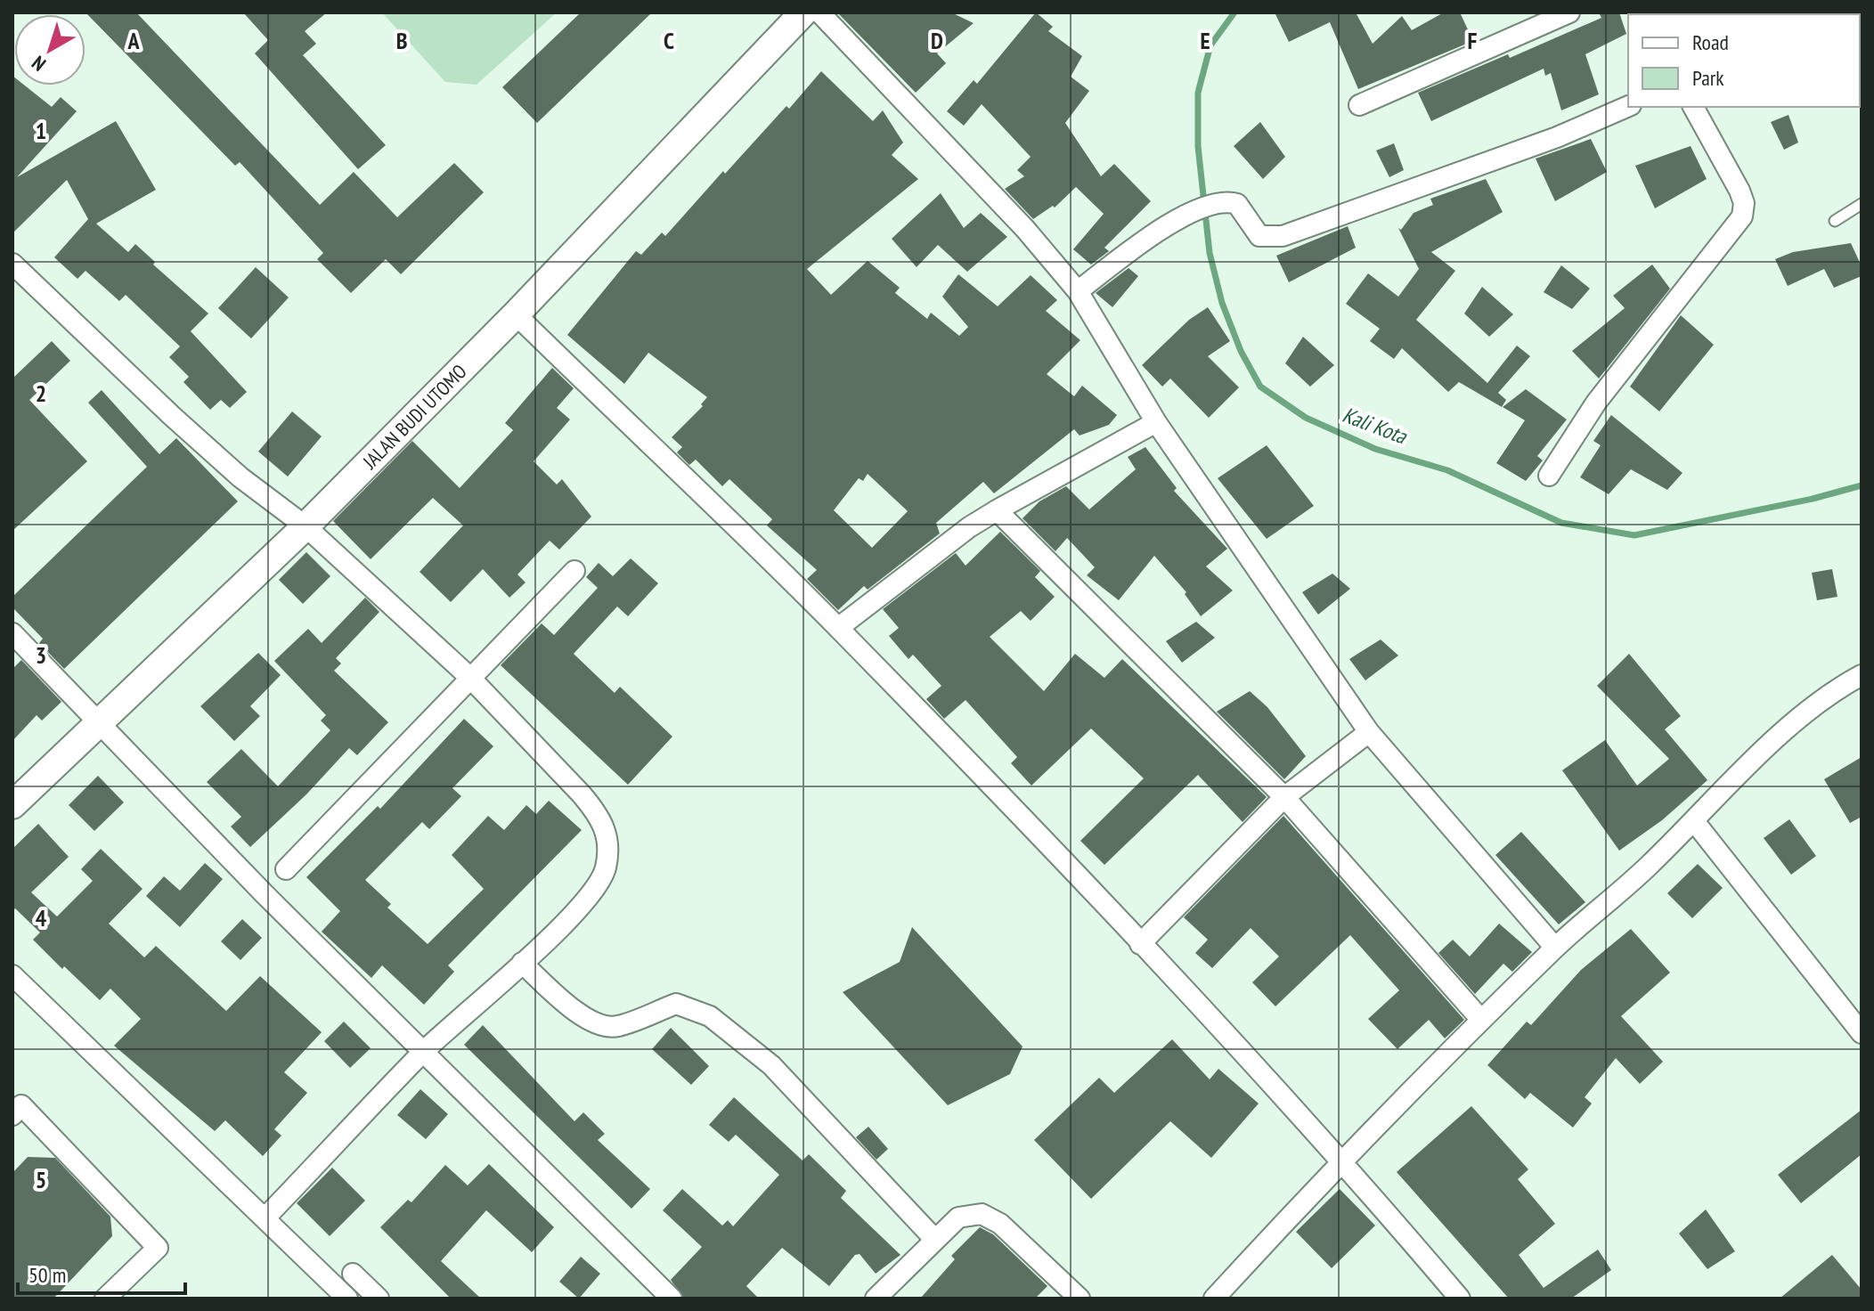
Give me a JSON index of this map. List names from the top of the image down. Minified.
{"streets":{"street":["JALAN BUDI UTOMO"]},"water":["Kali Kota"],"legend":["Road","Park"],"scale_bar":"50 m","north":"bottom left","grid":{"columns":["A","B","C","D","E","F"],"rows":["1","2","3","4","5"]}}
